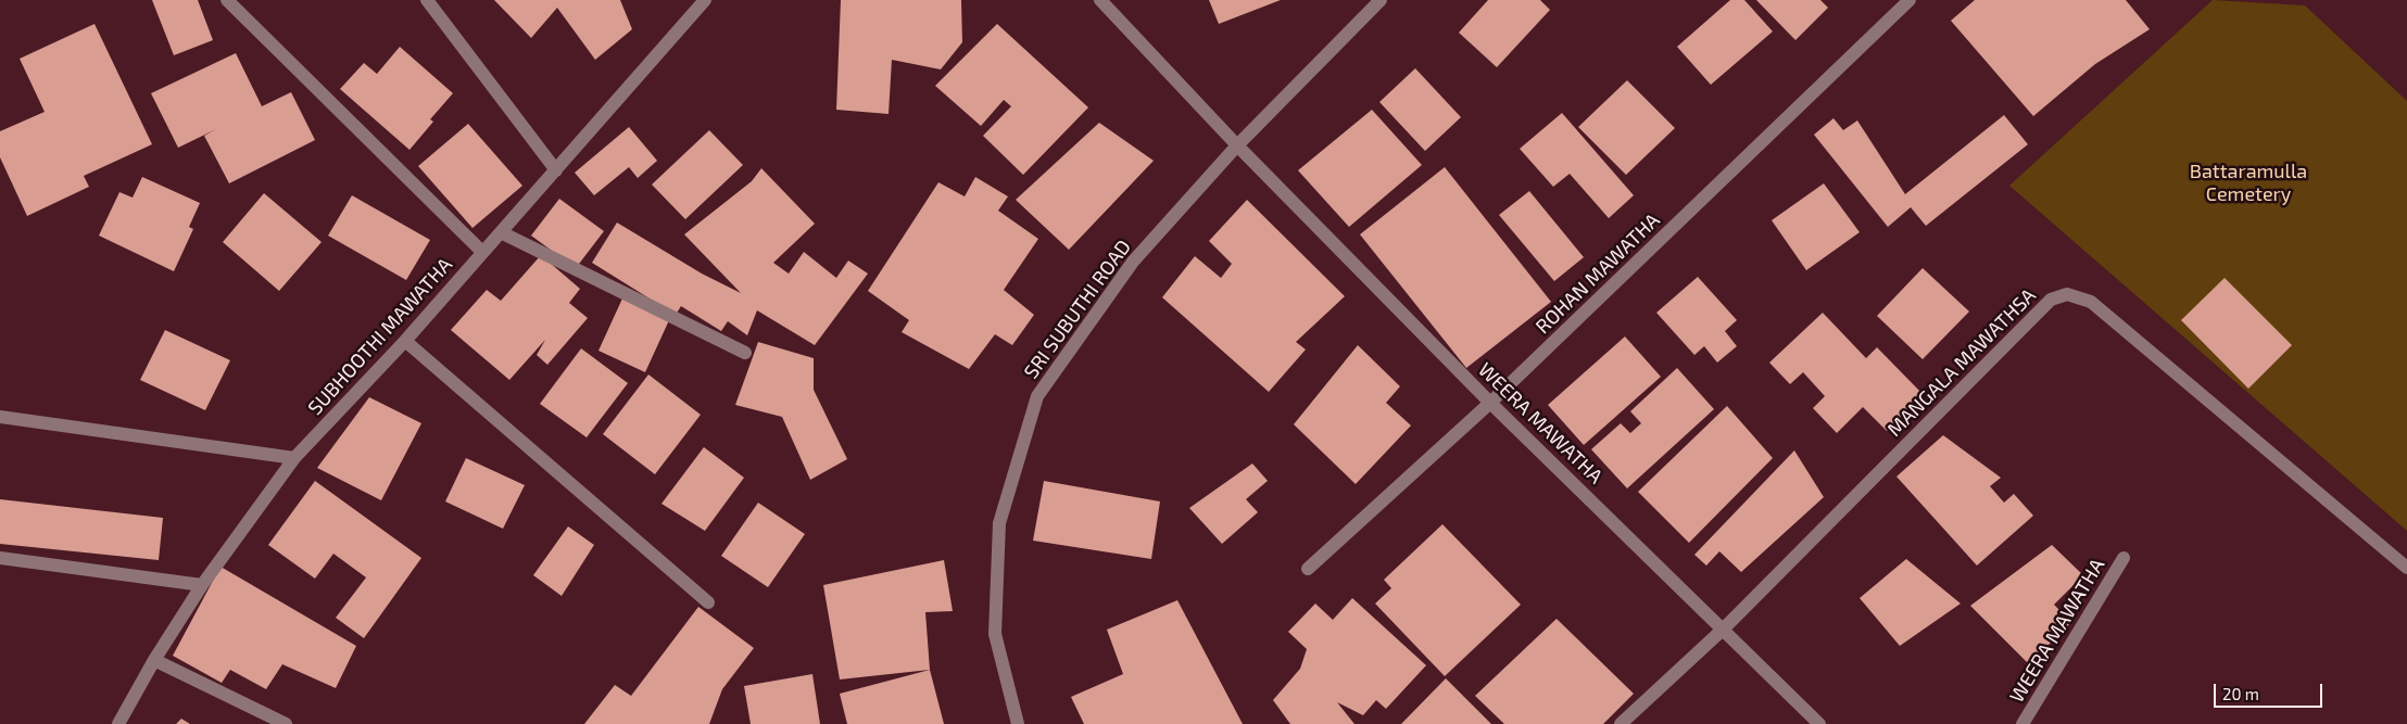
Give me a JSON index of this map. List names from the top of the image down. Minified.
{"streets":{"street":["ROHAN MAWATHA","SRI SUBUTHI ROAD","SUBHOOTHI MAWATHA","MANGALA MAWATHSA","WEERA MAWATHA"]},"crossings":[["ROHAN MAWATHA","WEERA MAWATHA"],["SRI SUBUTHI ROAD","WEERA MAWATHA"],["MANGALA MAWATHSA","WEERA MAWATHA"]],"parks":["Battaramulla Cemetery"],"scale_bar":"20 m"}
